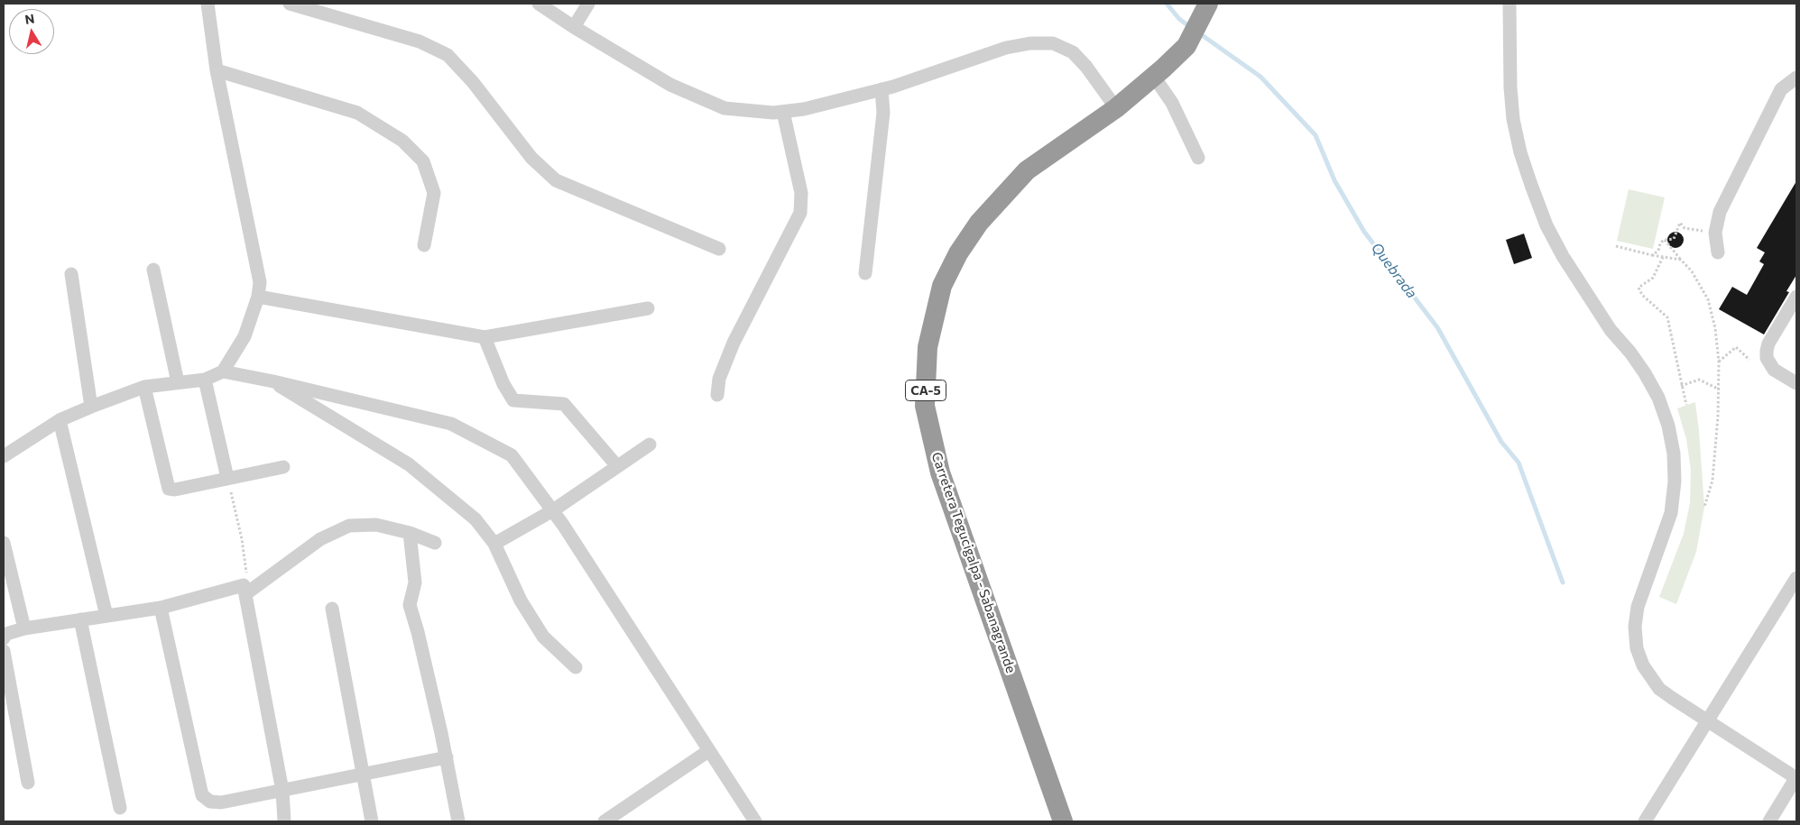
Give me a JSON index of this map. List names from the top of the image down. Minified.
{"streets":{"highway":["CA-5","Carretera Tegucigalpa - Sabanagrande"]},"water":["Quebrada"],"north":"top"}
